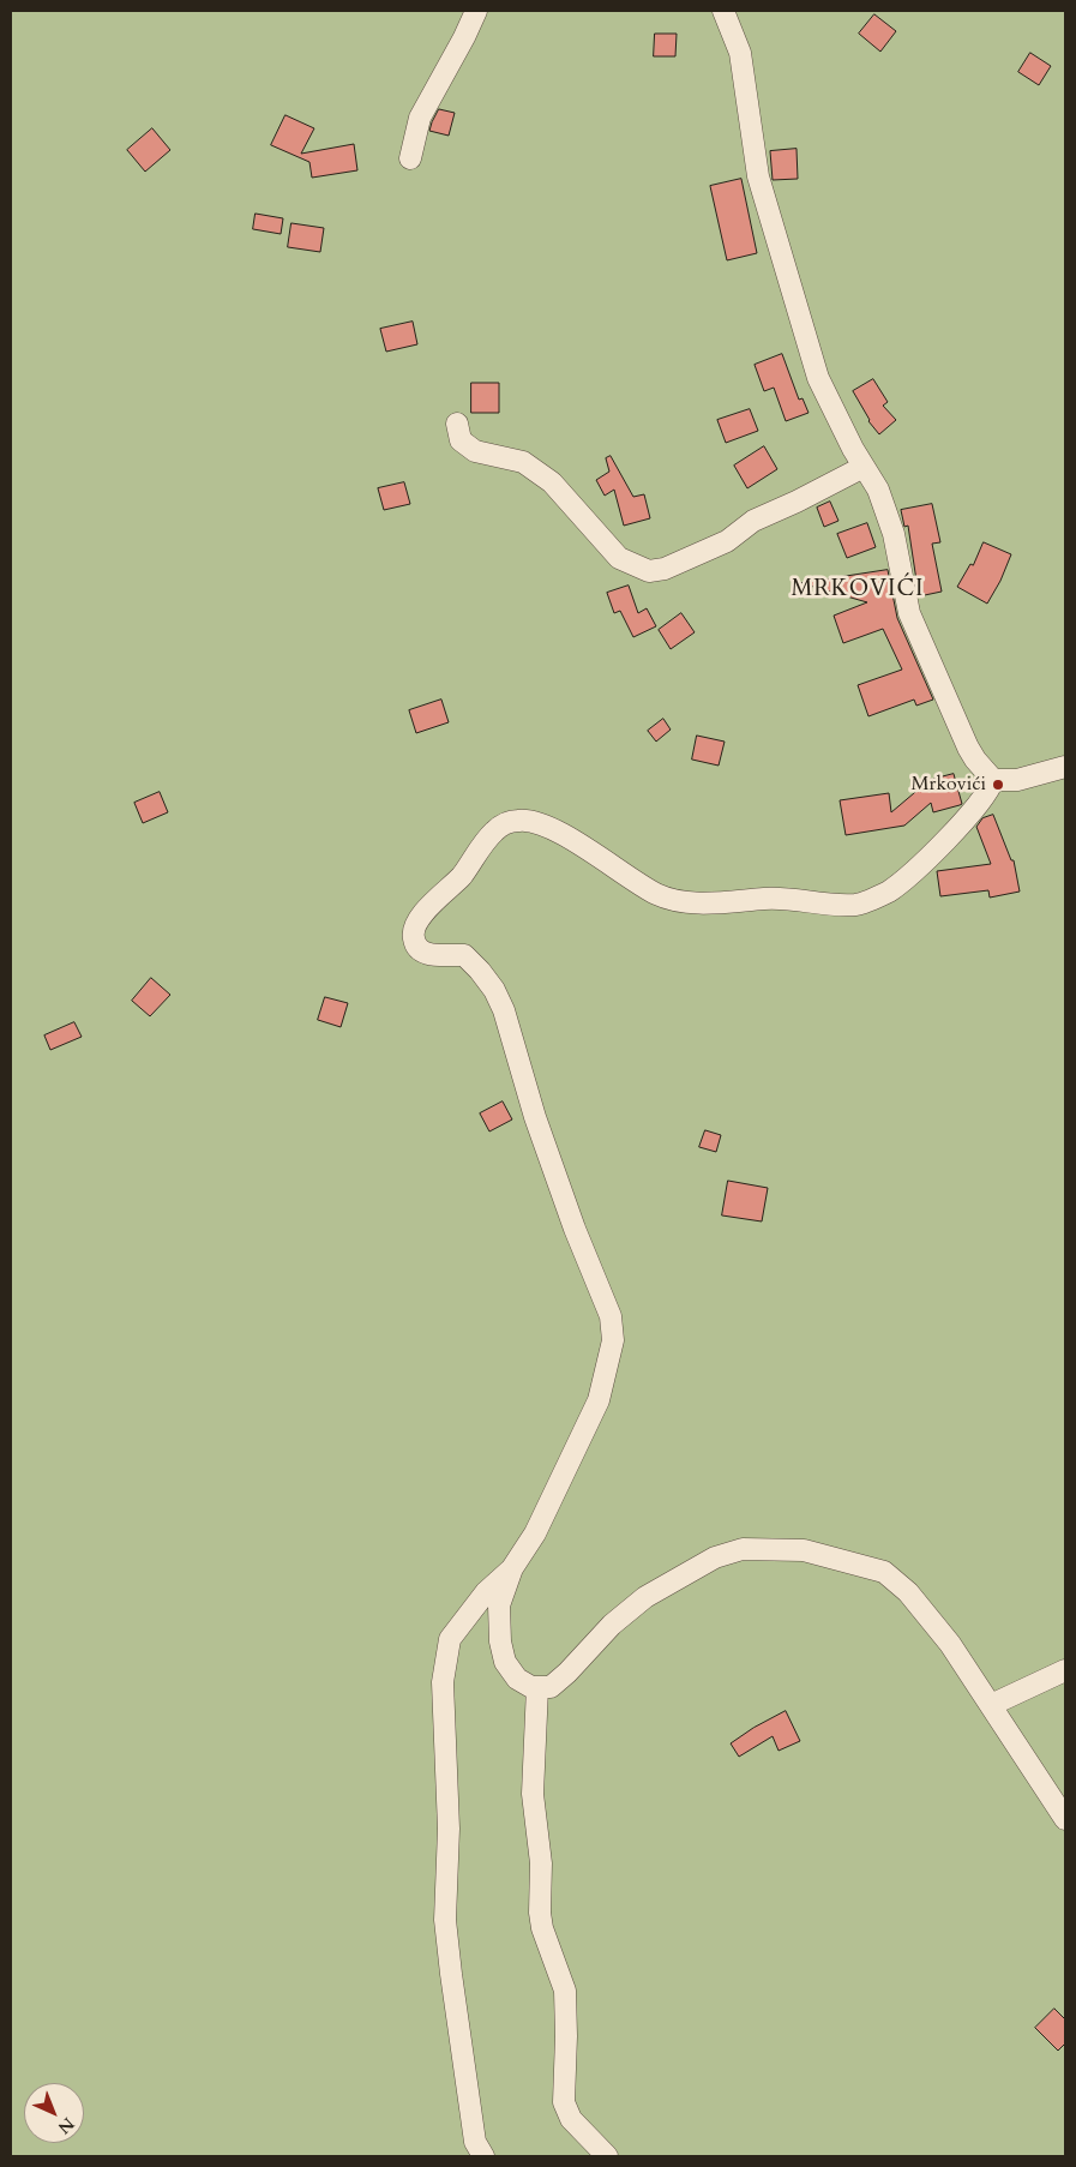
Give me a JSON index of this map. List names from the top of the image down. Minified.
{"districts":["MRKOVIĆI"],"places":["Mrkovići"],"north":"bottom right"}
